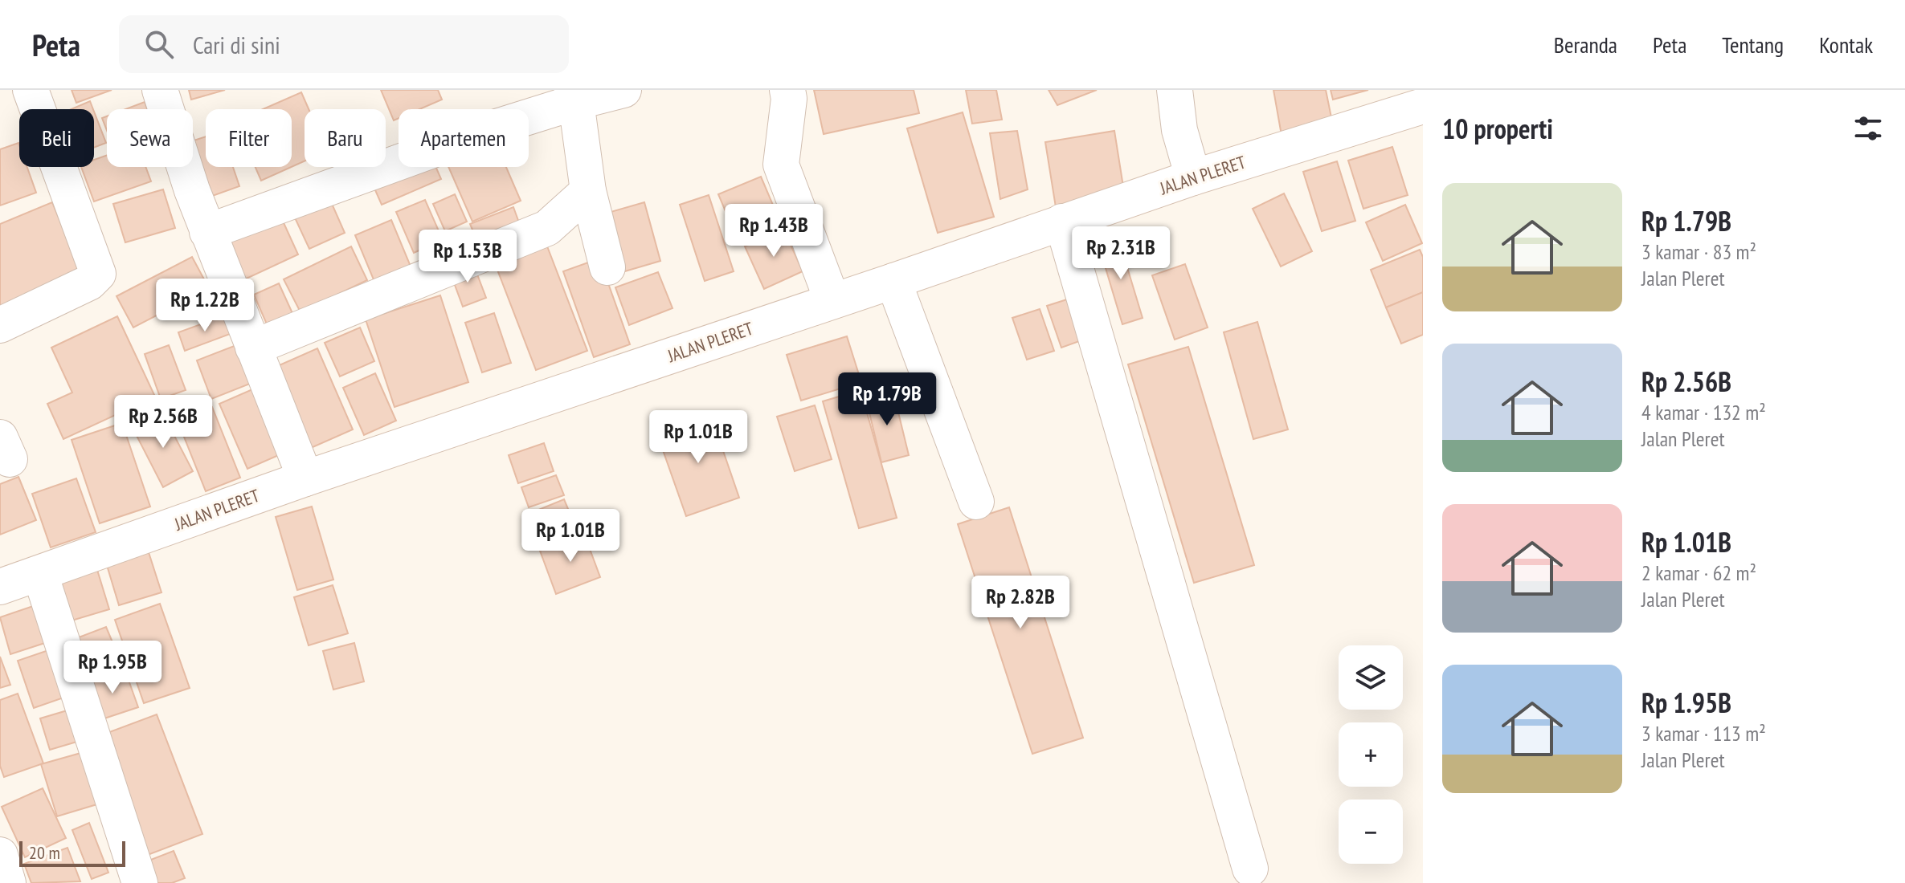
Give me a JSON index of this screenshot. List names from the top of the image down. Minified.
{"streets":{"street":["JALAN PLERET"]},"scale_bar":"20 m","page":{"header":"Peta","search":"Cari di sini","nav":["Beranda","Peta","Tentang","Kontak"],"heading":"10 properti","chip":["Beli","Sewa","Filter","Baru","Apartemen"],"list":[{"name":"Rp 1.79B","note":"3 kamar · 83 m² · Jalan Pleret"},{"name":"Rp 2.56B","note":"4 kamar · 132 m² · Jalan Pleret"},{"name":"Rp 1.01B","note":"2 kamar · 62 m² · Jalan Pleret"},{"name":"Rp 1.95B","note":"3 kamar · 113 m² · Jalan Pleret"}],"price":["Rp 1.43B","Rp 2.31B","Rp 1.53B","Rp 1.22B","Rp 1.79B","Rp 2.56B","Rp 1.01B","Rp 1.01B","Rp 2.82B","Rp 1.95B"],"map_buttons":["+","−"],"scale":"20 m"}}
